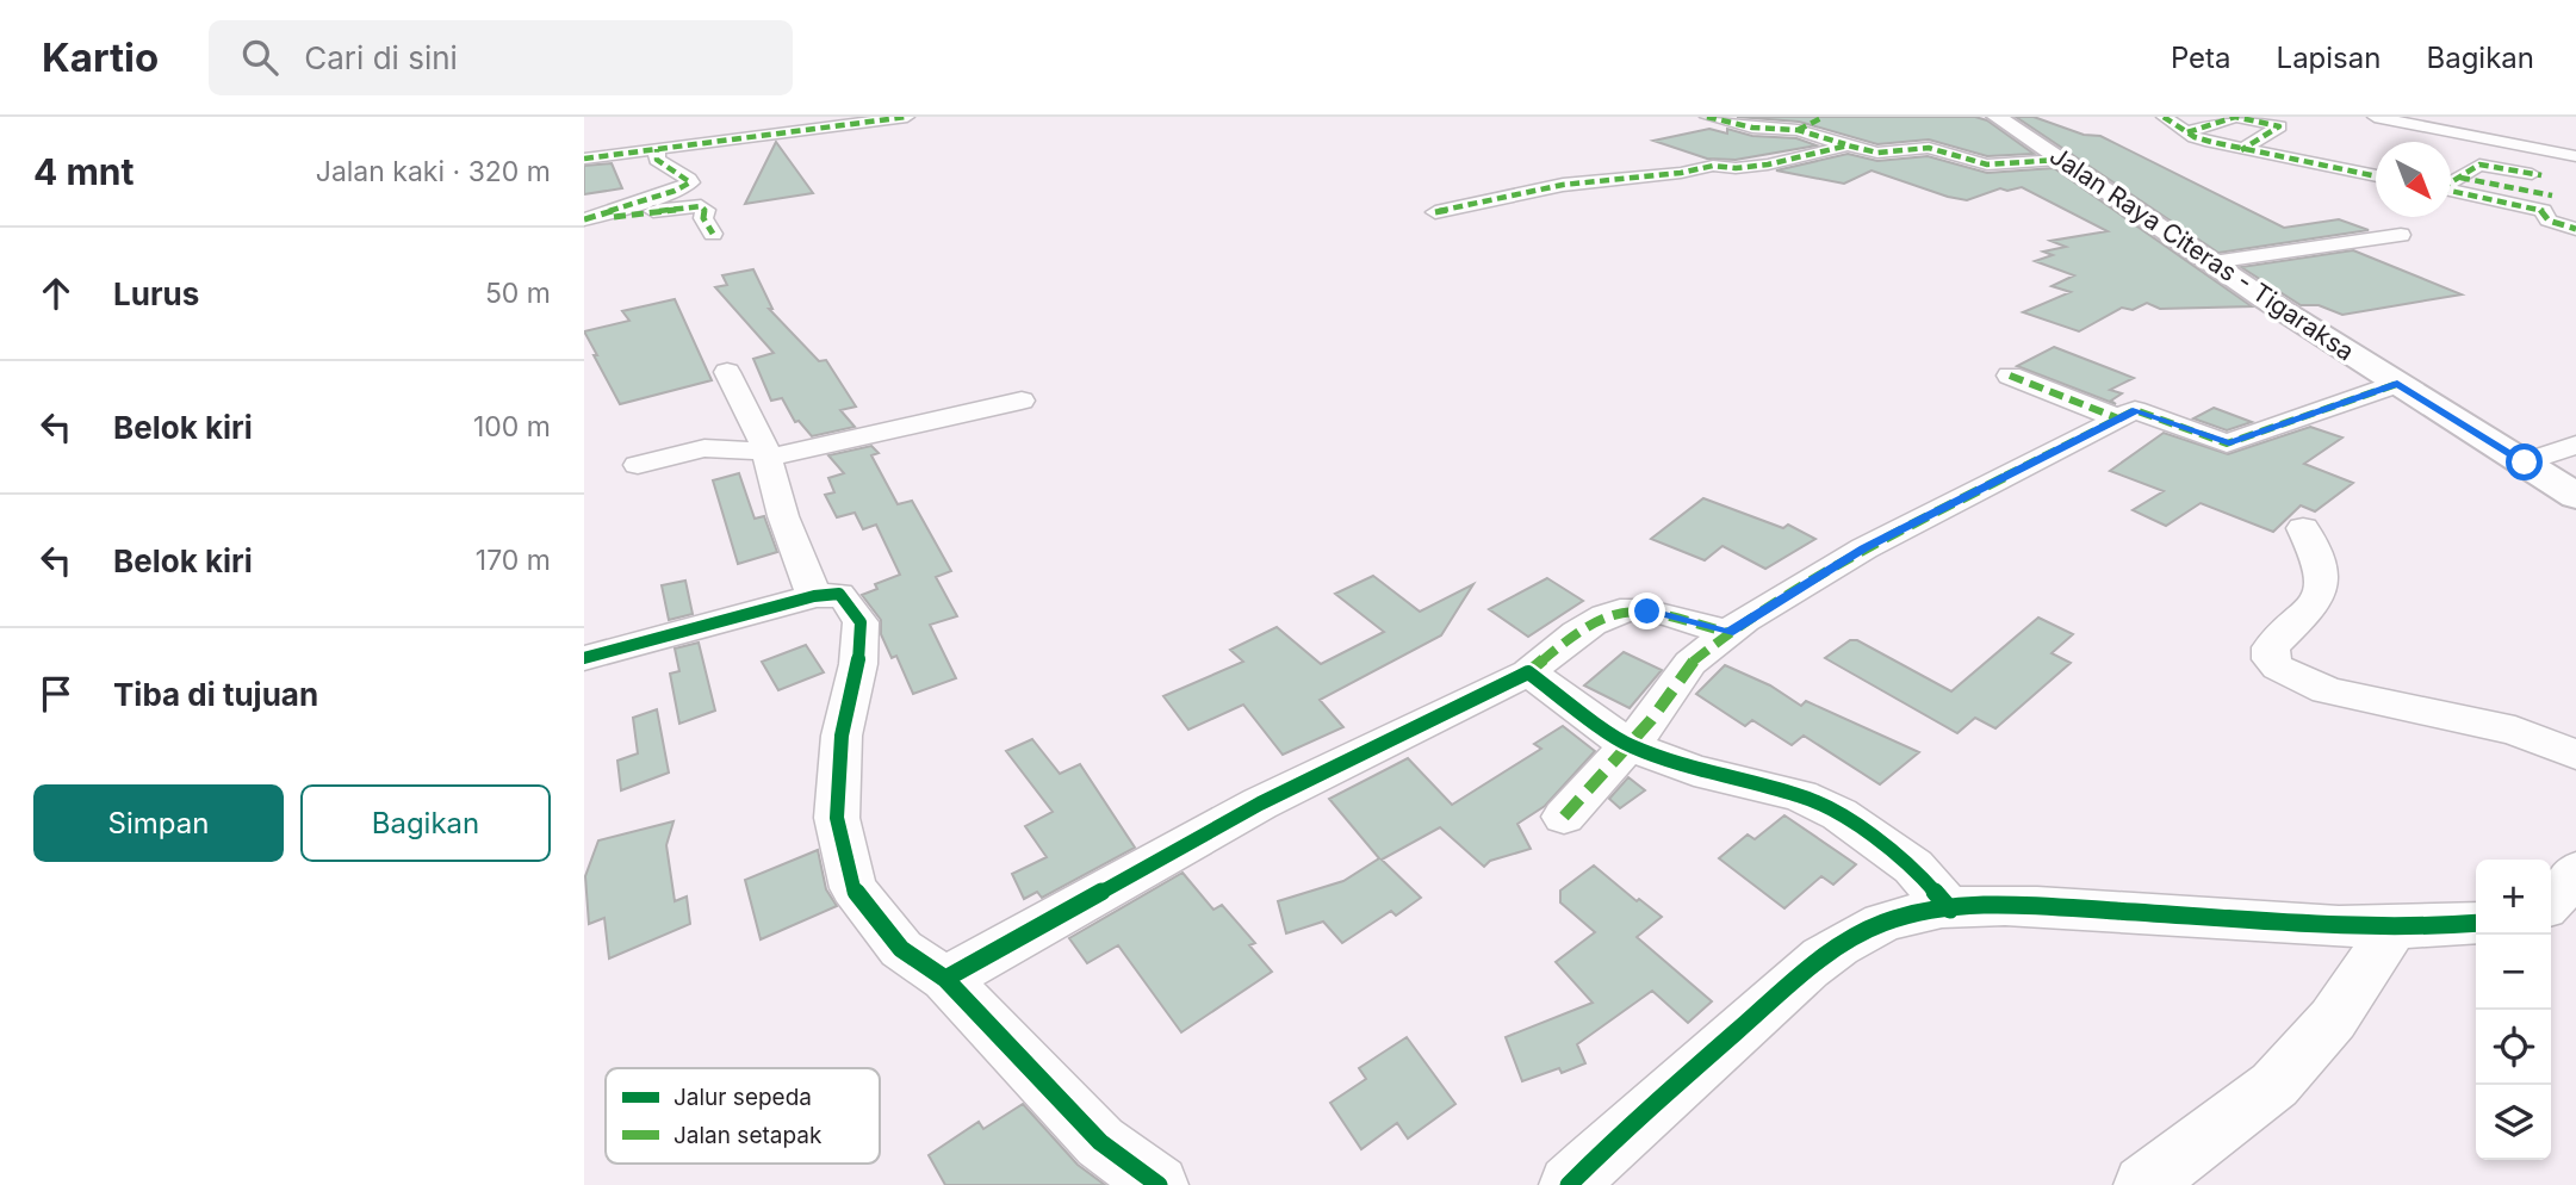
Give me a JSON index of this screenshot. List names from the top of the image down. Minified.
{"streets":{"main road":["Jalan Raya Citeras - Tigaraksa"]},"legend":["Jalur sepeda","Jalan setapak"],"north":"bottom right","page":{"header":"Kartio","search":"Cari di sini","nav":["Peta","Lapisan","Bagikan"],"heading":["4 mnt","Jalan kaki · 320 m"],"list":[["Lurus","50 m"],["Belok kiri","100 m"],["Belok kiri","170 m"],"Tiba di tujuan"],"buttons":["Simpan","Bagikan"],"map_buttons":["+","−"]}}
